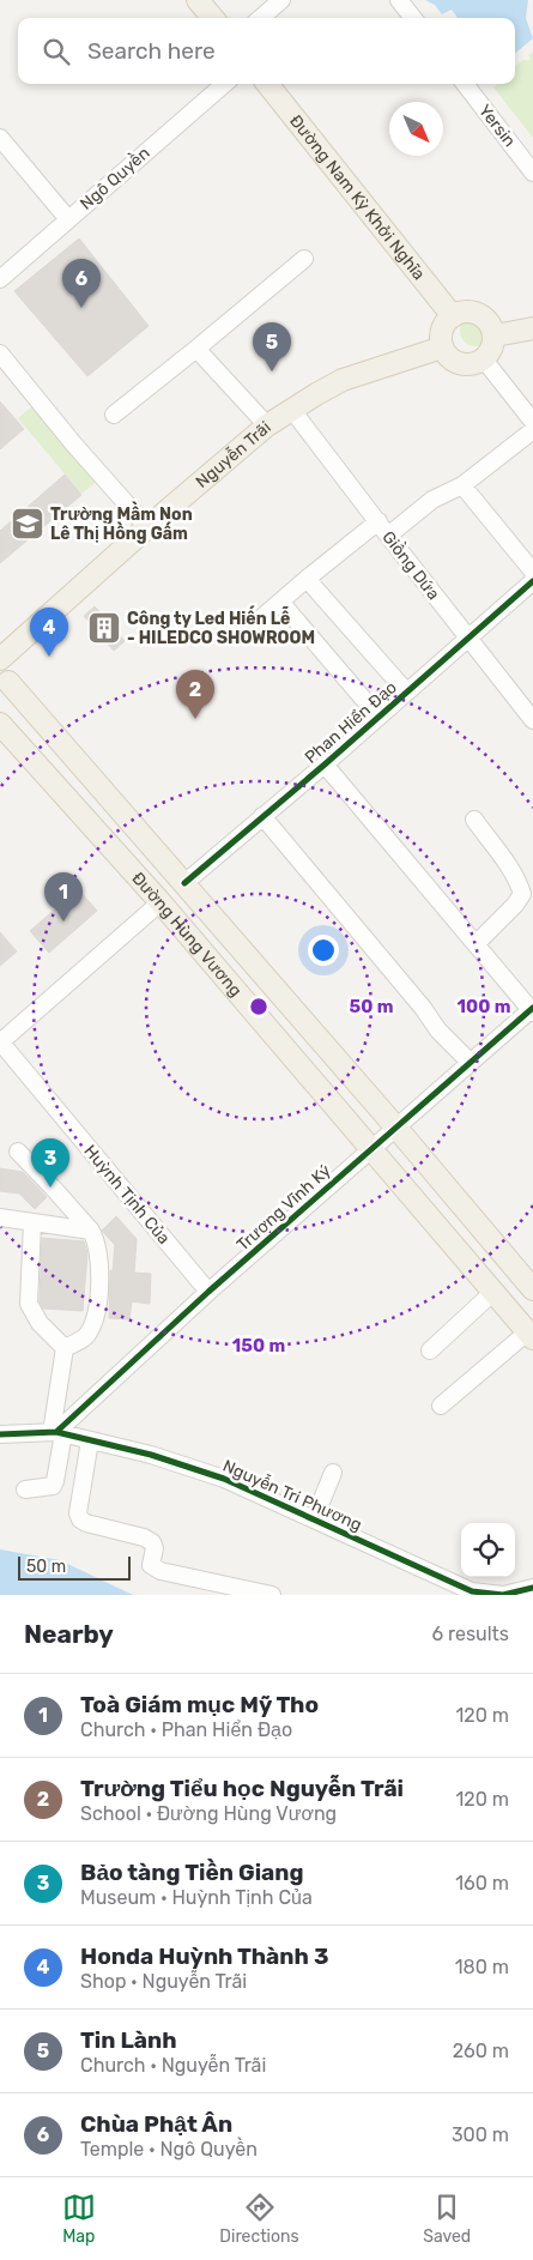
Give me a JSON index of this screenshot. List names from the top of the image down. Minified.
{"streets":{"main road":["Đường Nam Kỳ Khởi Nghĩa","Nguyễn Trãi","Đường Hùng Vương"],"street":["Yersin","Ngô Quyền","Giồng Dứa","Phan Hiển Đạo","Huỳnh Tịnh Của","Trương Vĩnh Ký","Nguyễn Tri Phương"]},"crossings":[["Đường Nam Kỳ Khởi Nghĩa","Nguyễn Trãi"],["Nguyễn Trãi","Giồng Dứa"],["Nguyễn Trãi","Đường Hùng Vương"],["Giồng Dứa","Phan Hiển Đạo"],["Phan Hiển Đạo","Đường Hùng Vương"],["Đường Hùng Vương","Trương Vĩnh Ký"],["Huỳnh Tịnh Của","Trương Vĩnh Ký"],["Trương Vĩnh Ký","Nguyễn Tri Phương"]],"places":{"school or university":["Trường Mầm Non Lê Thị Hồng Gấm"],"building":["Công ty Led Hiến Lễ - HILEDCO SHOWROOM"]},"scale_bar":"50 m","north":"bottom right","page":{"search":"Search here","pins":["6","5","4","2","1","3"],"scale":"50 m","heading":["Nearby","6 results"],"list":[{"mark":"1","name":"Toà Giám mục Mỹ Tho","note":"Church · Phan Hiển Đạo","value":"120 m"},{"mark":"2","name":"Trường Tiểu học Nguyễn Trãi","note":"School · Đường Hùng Vương","value":"120 m"},{"mark":"3","name":"Bảo tàng Tiền Giang","note":"Museum · Huỳnh Tịnh Của","value":"160 m"},{"mark":"4","name":"Honda Huỳnh Thành 3","note":"Shop · Nguyễn Trãi","value":"180 m"},{"mark":"5","name":"Tin Lành","note":"Church · Nguyễn Trãi","value":"260 m"},{"mark":"6","name":"Chùa Phật Ân","note":"Temple · Ngô Quyền","value":"300 m"}],"nav":["Map","Directions","Saved"]},"rings":["50 m","100 m","150 m"]}
